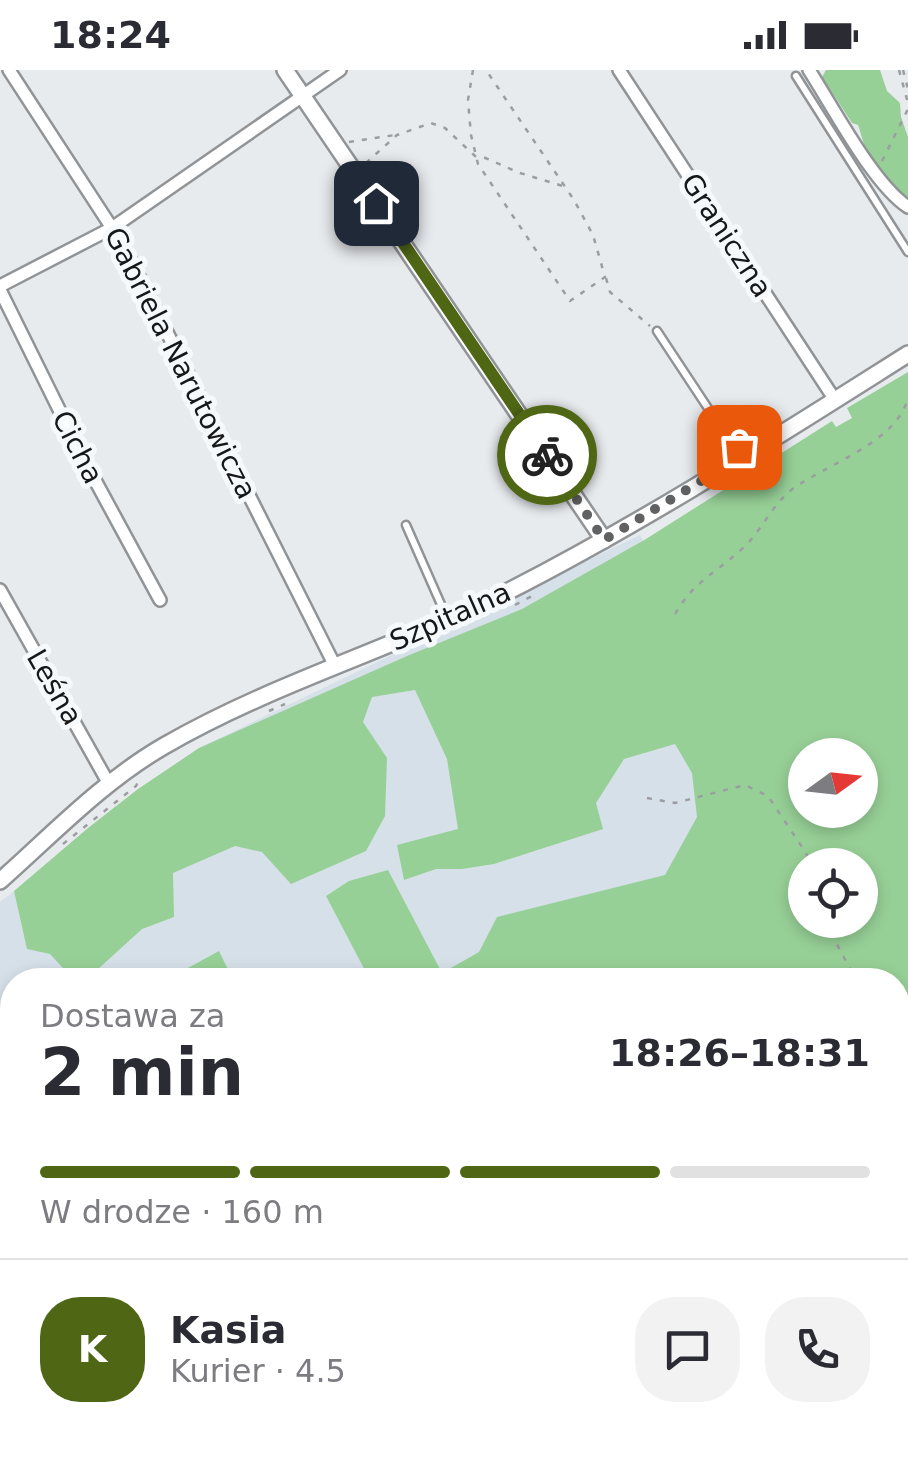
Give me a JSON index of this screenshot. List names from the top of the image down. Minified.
{"streets":{"street":["Graniczna","Gabriela Narutowicza","Cicha","Szpitalna","Leśna"]},"crossings":[["Graniczna","Szpitalna"],["Gabriela Narutowicza","Szpitalna"],["Szpitalna","Leśna"]],"north":"right","page":{"status":"18:24","heading":["2 min","Dostawa za","18:26–18:31"],"panel":["Kasia","Kurier · 4.5"],"bar":"W drodze · 160 m","round":"K"}}
